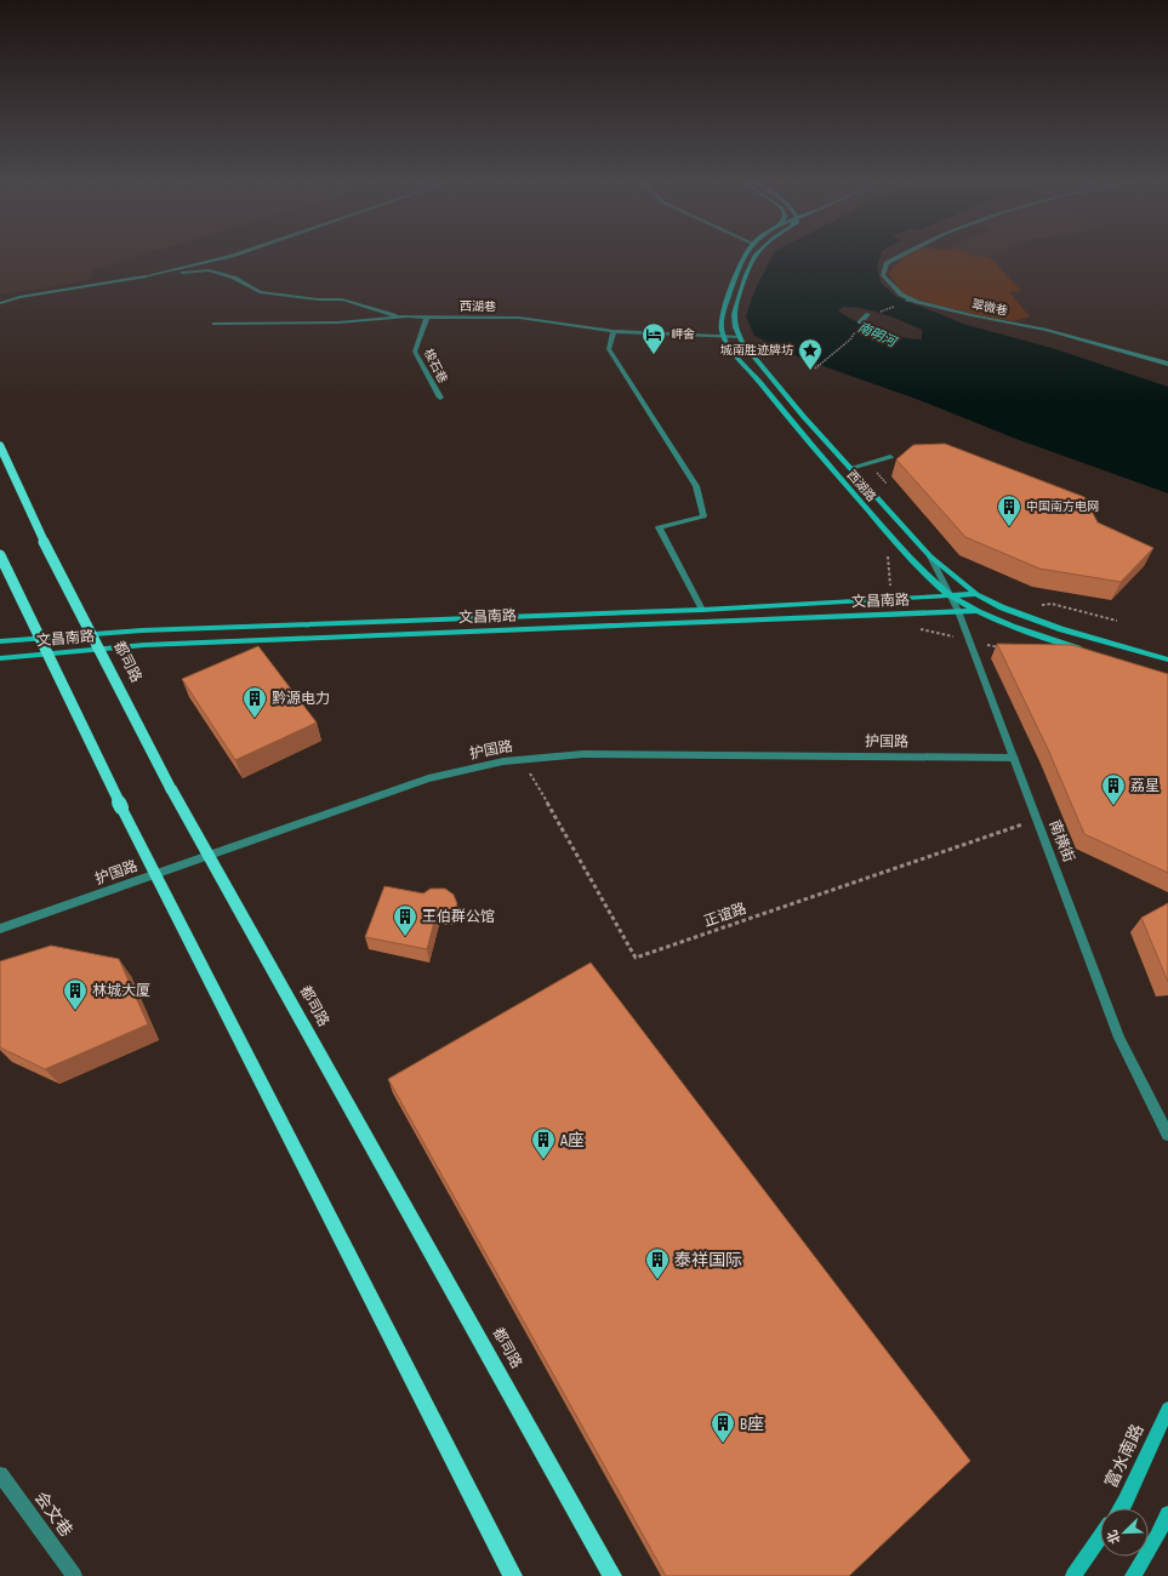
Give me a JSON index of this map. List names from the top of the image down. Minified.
{"streets":{"main road":["西湖路","文昌南路","都司路","富水南路"],"street":["西湖巷","翠微巷","梭石巷","护国路","南横街","会文巷"],"path":["正谊路"]},"crossings":[["西湖巷","梭石巷"],["西湖巷","西湖路"],["西湖路","文昌南路"],["西湖路","南横街"],["文昌南路","南横街"],["都司路","护国路"],["护国路","南横街"],["护国路","正谊路"],["南横街","正谊路"]],"water":["南明河"],"places":{"hotel":["岬舍"],"place":["城南胜迹牌坊"],"building":["中国南方电网","黔源电力","荔星","王伯群公馆","林城大厦","A座","泰祥国际","B座"]},"north":"bottom left"}
